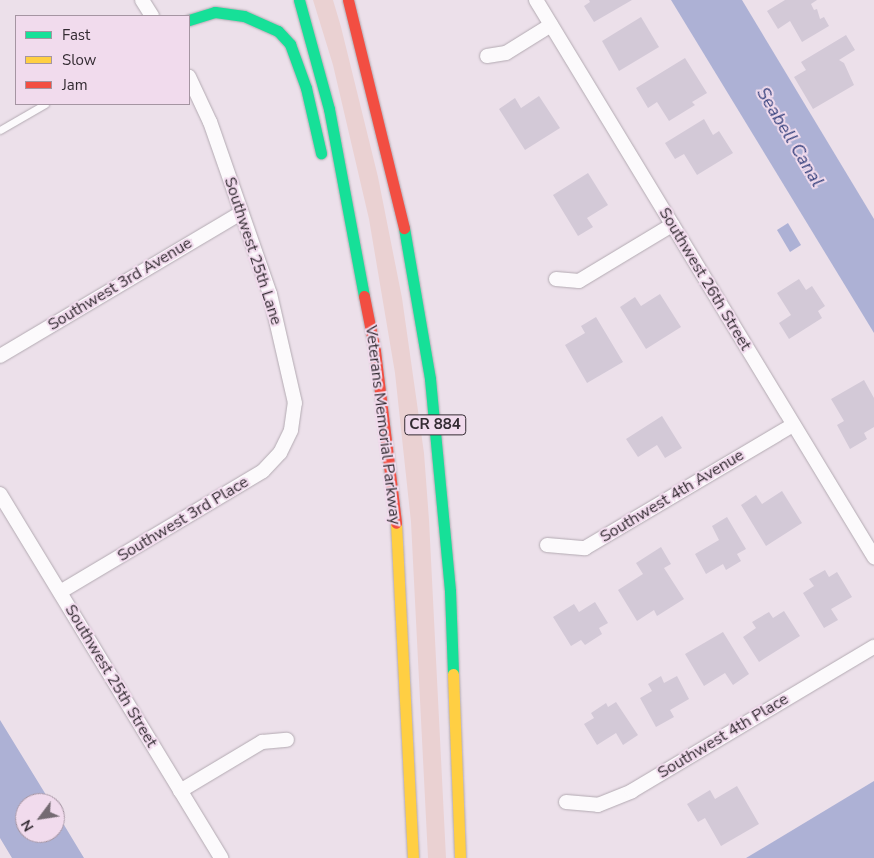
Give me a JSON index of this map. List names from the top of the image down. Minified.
{"streets":{"highway":["Veterans Memorial Parkway","CR 884"],"street":["Southwest 25th Lane","Southwest 26th Street","Southwest 3rd Avenue","Southwest 4th Avenue","Southwest 3rd Place","Southwest 25th Street","Southwest 4th Place"]},"crossings":[["Southwest 25th Lane","Southwest 3rd Avenue"],["Southwest 25th Lane","Southwest 3rd Place"],["Southwest 26th Street","Southwest 4th Avenue"],["Southwest 3rd Place","Southwest 25th Street"]],"water":["Seabell Canal"],"legend":["Fast","Slow","Jam"],"north":"bottom left"}
